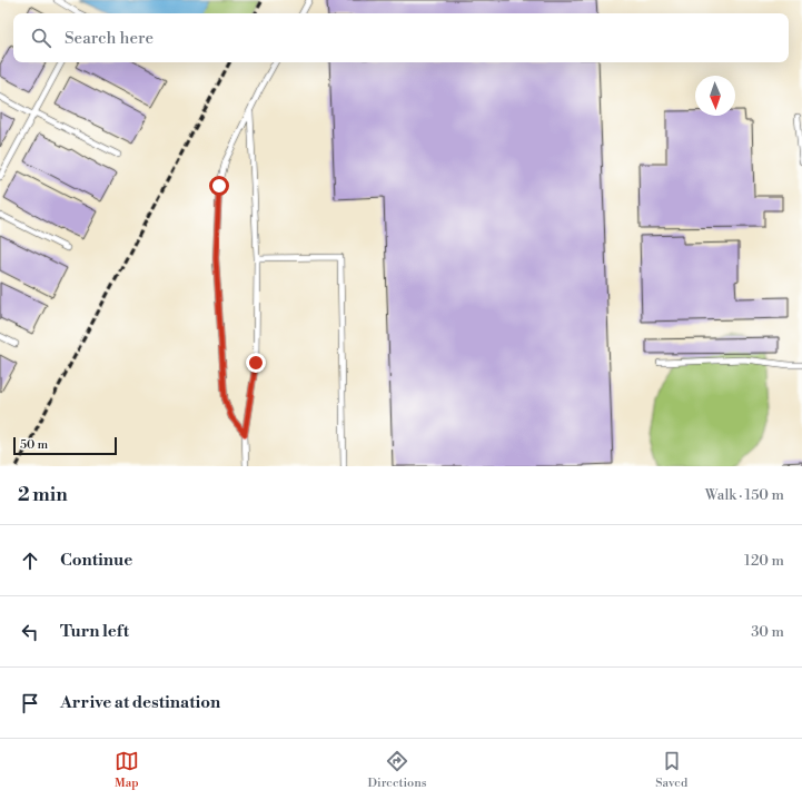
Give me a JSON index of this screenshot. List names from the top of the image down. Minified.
{"scale_bar":"50 m","north":"bottom","page":{"search":"Search here","scale":"50 m","heading":["2 min","Walk · 150 m"],"list":[["Continue","120 m"],["Turn left","30 m"],"Arrive at destination"],"nav":["Map","Directions","Saved"]}}
